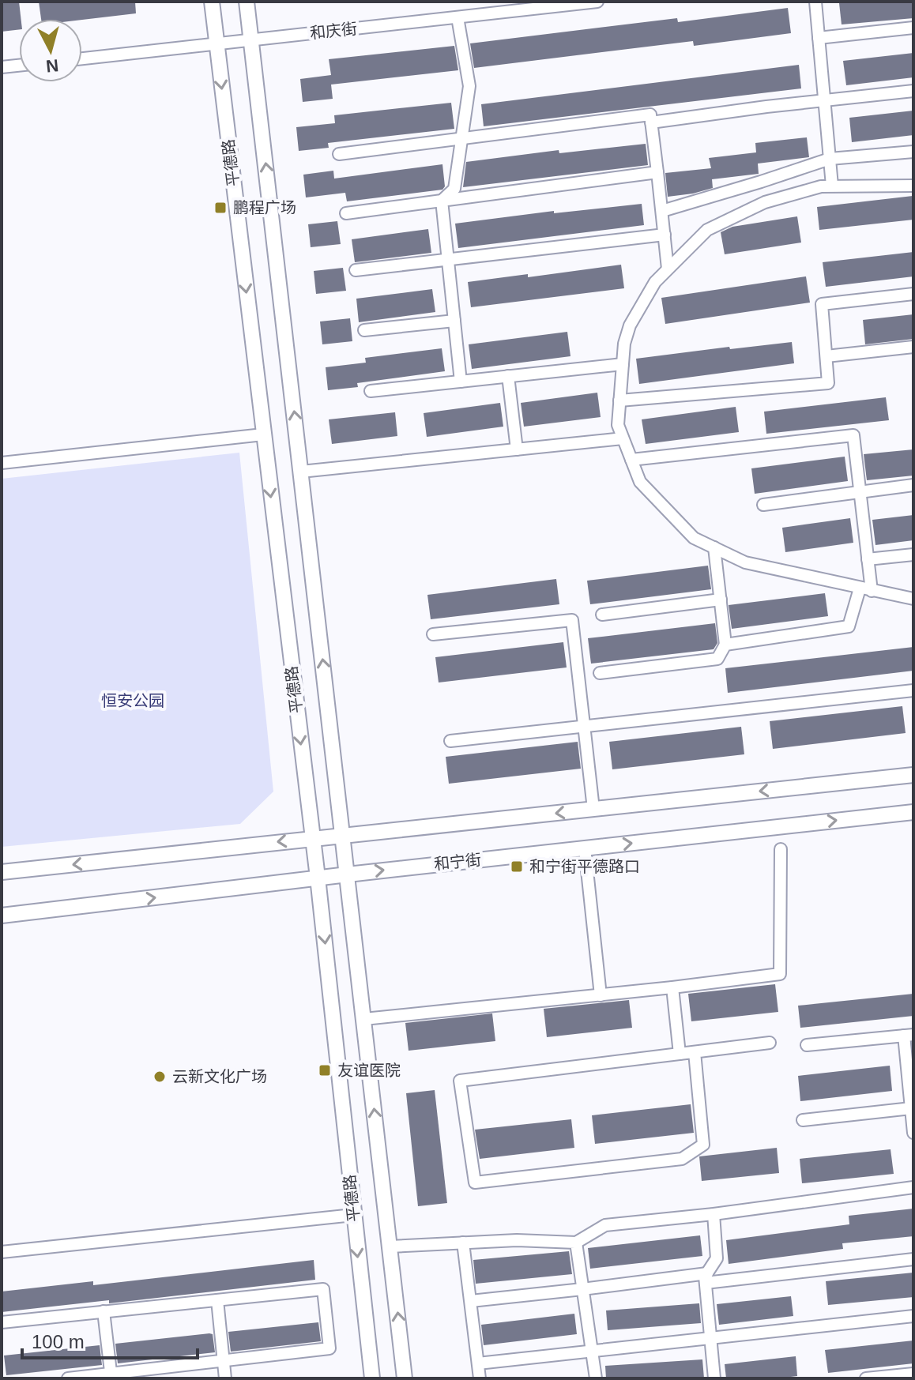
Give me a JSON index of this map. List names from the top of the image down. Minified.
{"streets":{"main road":["平德路","和宁街"],"street":["和庆街"]},"crossings":[["和庆街","平德路"],["平德路","和宁街"]],"parks":["恒安公园"],"places":{"transit":["鹏程广场","和宁街平德路口","友谊医院"],"other":["云新文化广场"]},"scale_bar":"100 m","north":"bottom"}
